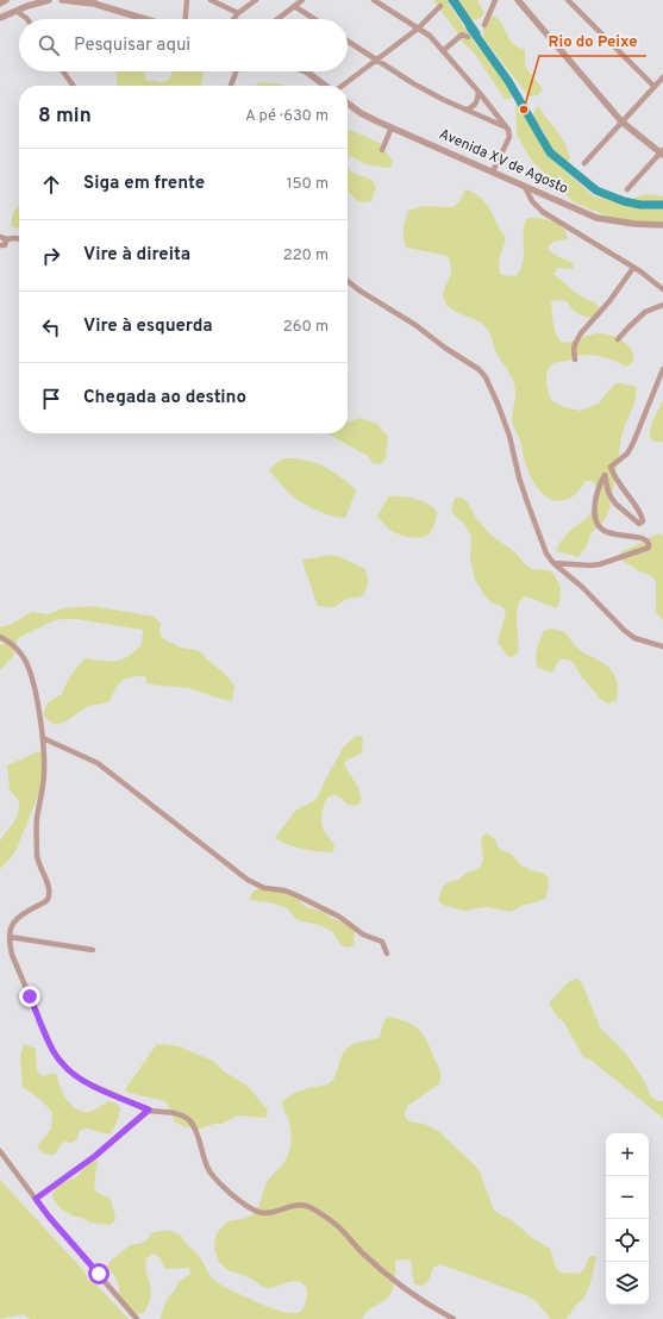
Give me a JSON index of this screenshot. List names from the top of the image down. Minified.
{"streets":{"street":["Avenida XV de Agosto"]},"places":["Rio do Peixe"],"page":{"search":"Pesquisar aqui","heading":["8 min","A pé · 630 m"],"list":[["Siga em frente","150 m"],["Vire à direita","220 m"],["Vire à esquerda","260 m"],"Chegada ao destino"],"map_buttons":["+","−"]}}
